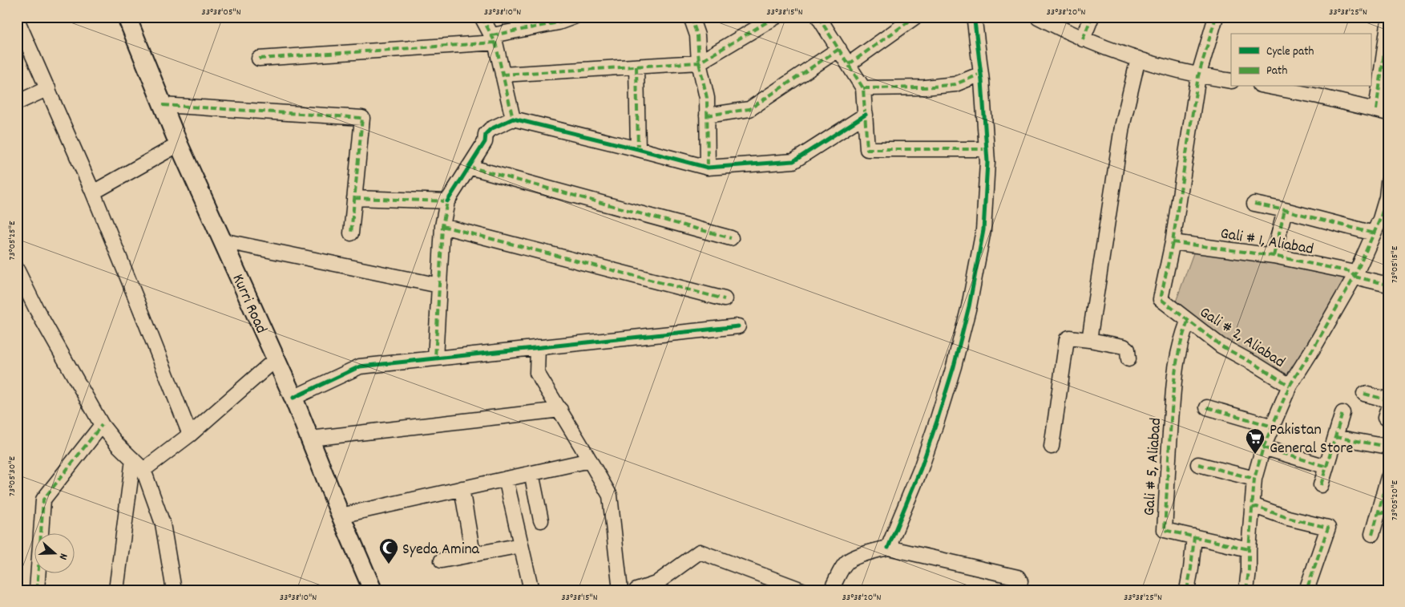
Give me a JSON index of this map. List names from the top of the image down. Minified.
{"streets":{"main road":["Kurri Road"],"street":["Gali # 1, Aliabad","Gali # 2, Aliabad","Gali # 5, Aliabad"]},"crossings":[["Gali # 1, Aliabad","Gali # 2, Aliabad"],["Gali # 2, Aliabad","Gali # 5, Aliabad"]],"places":{"supermarket":["Pakistan General Store"],"mosque":["Syeda Amina"]},"legend":["Cycle path","Path"],"north":"right","coordinates":["33°38'05\"N","33°38'10\"N","33°38'15\"N","33°38'20\"N","33°38'25\"N","73°05'25\"E","73°05'15\"E","73°05'30\"E","73°05'20\"E"]}
